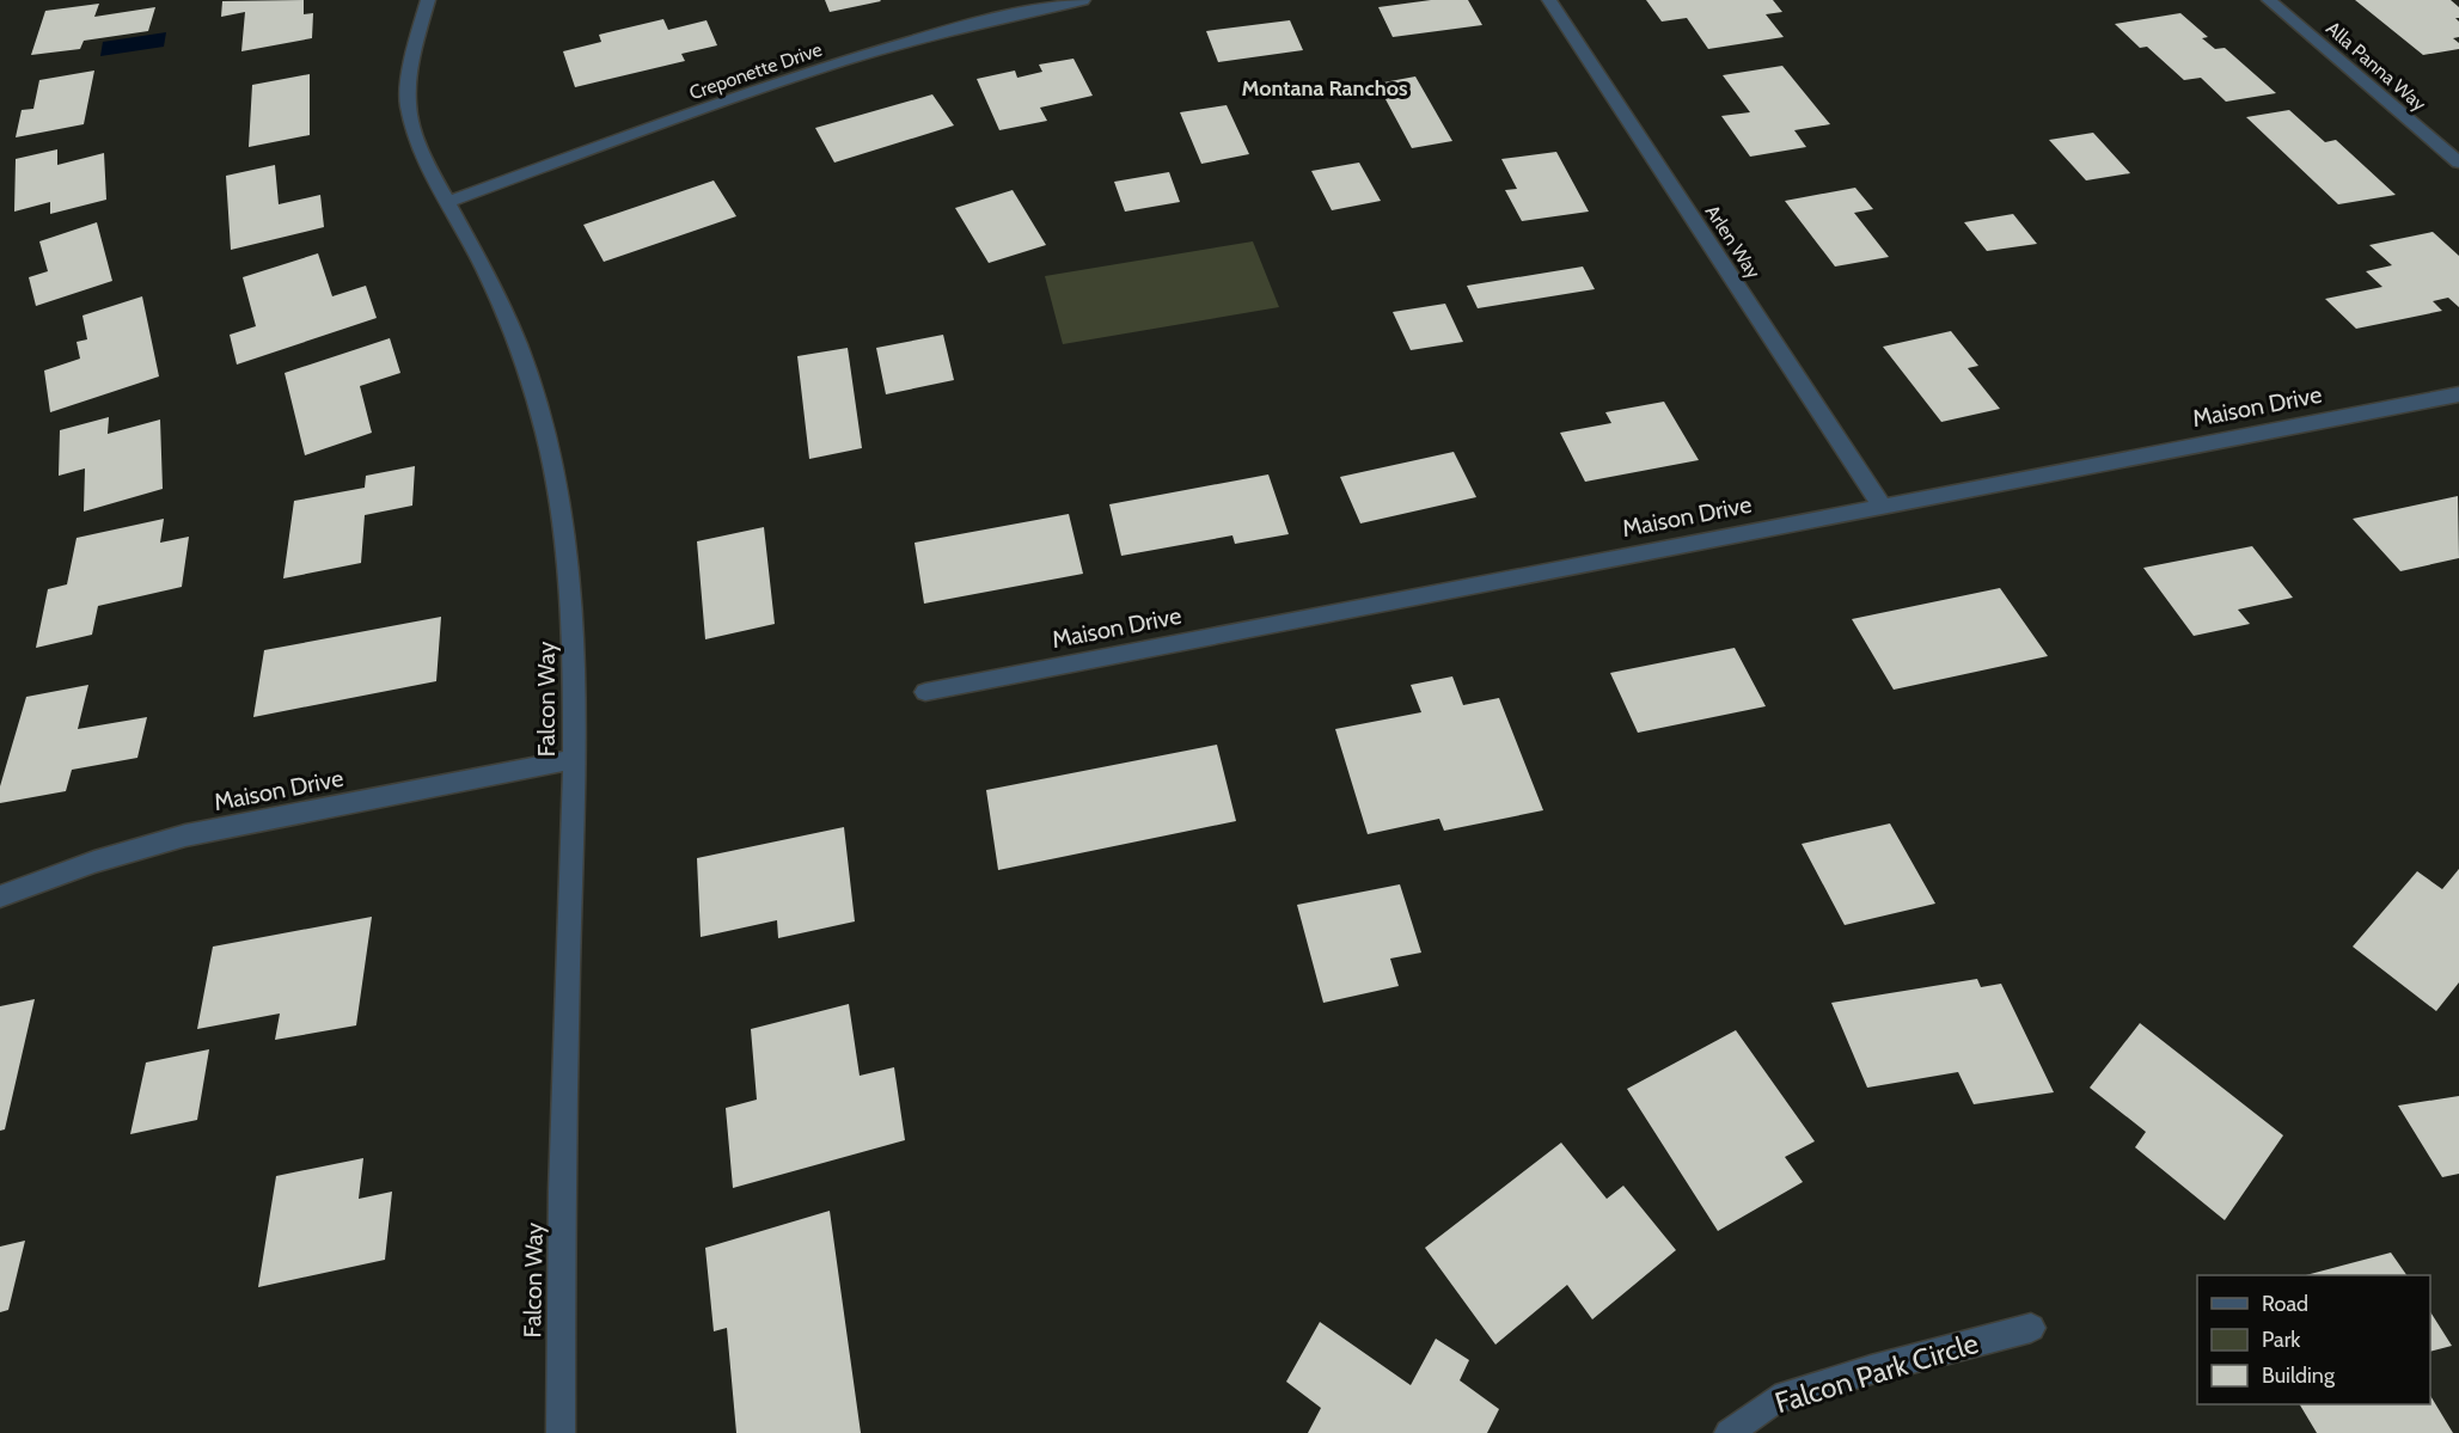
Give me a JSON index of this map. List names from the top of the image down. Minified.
{"streets":{"street":["Alla Panna Way","Creponette Drive","Arlen Way","Maison Drive","Falcon Way","Falcon Park Circle"]},"crossings":[["Creponette Drive","Falcon Way"],["Arlen Way","Maison Drive"],["Maison Drive","Falcon Way"]],"districts":["Montana Ranchos"],"legend":["Road","Park","Building"]}
